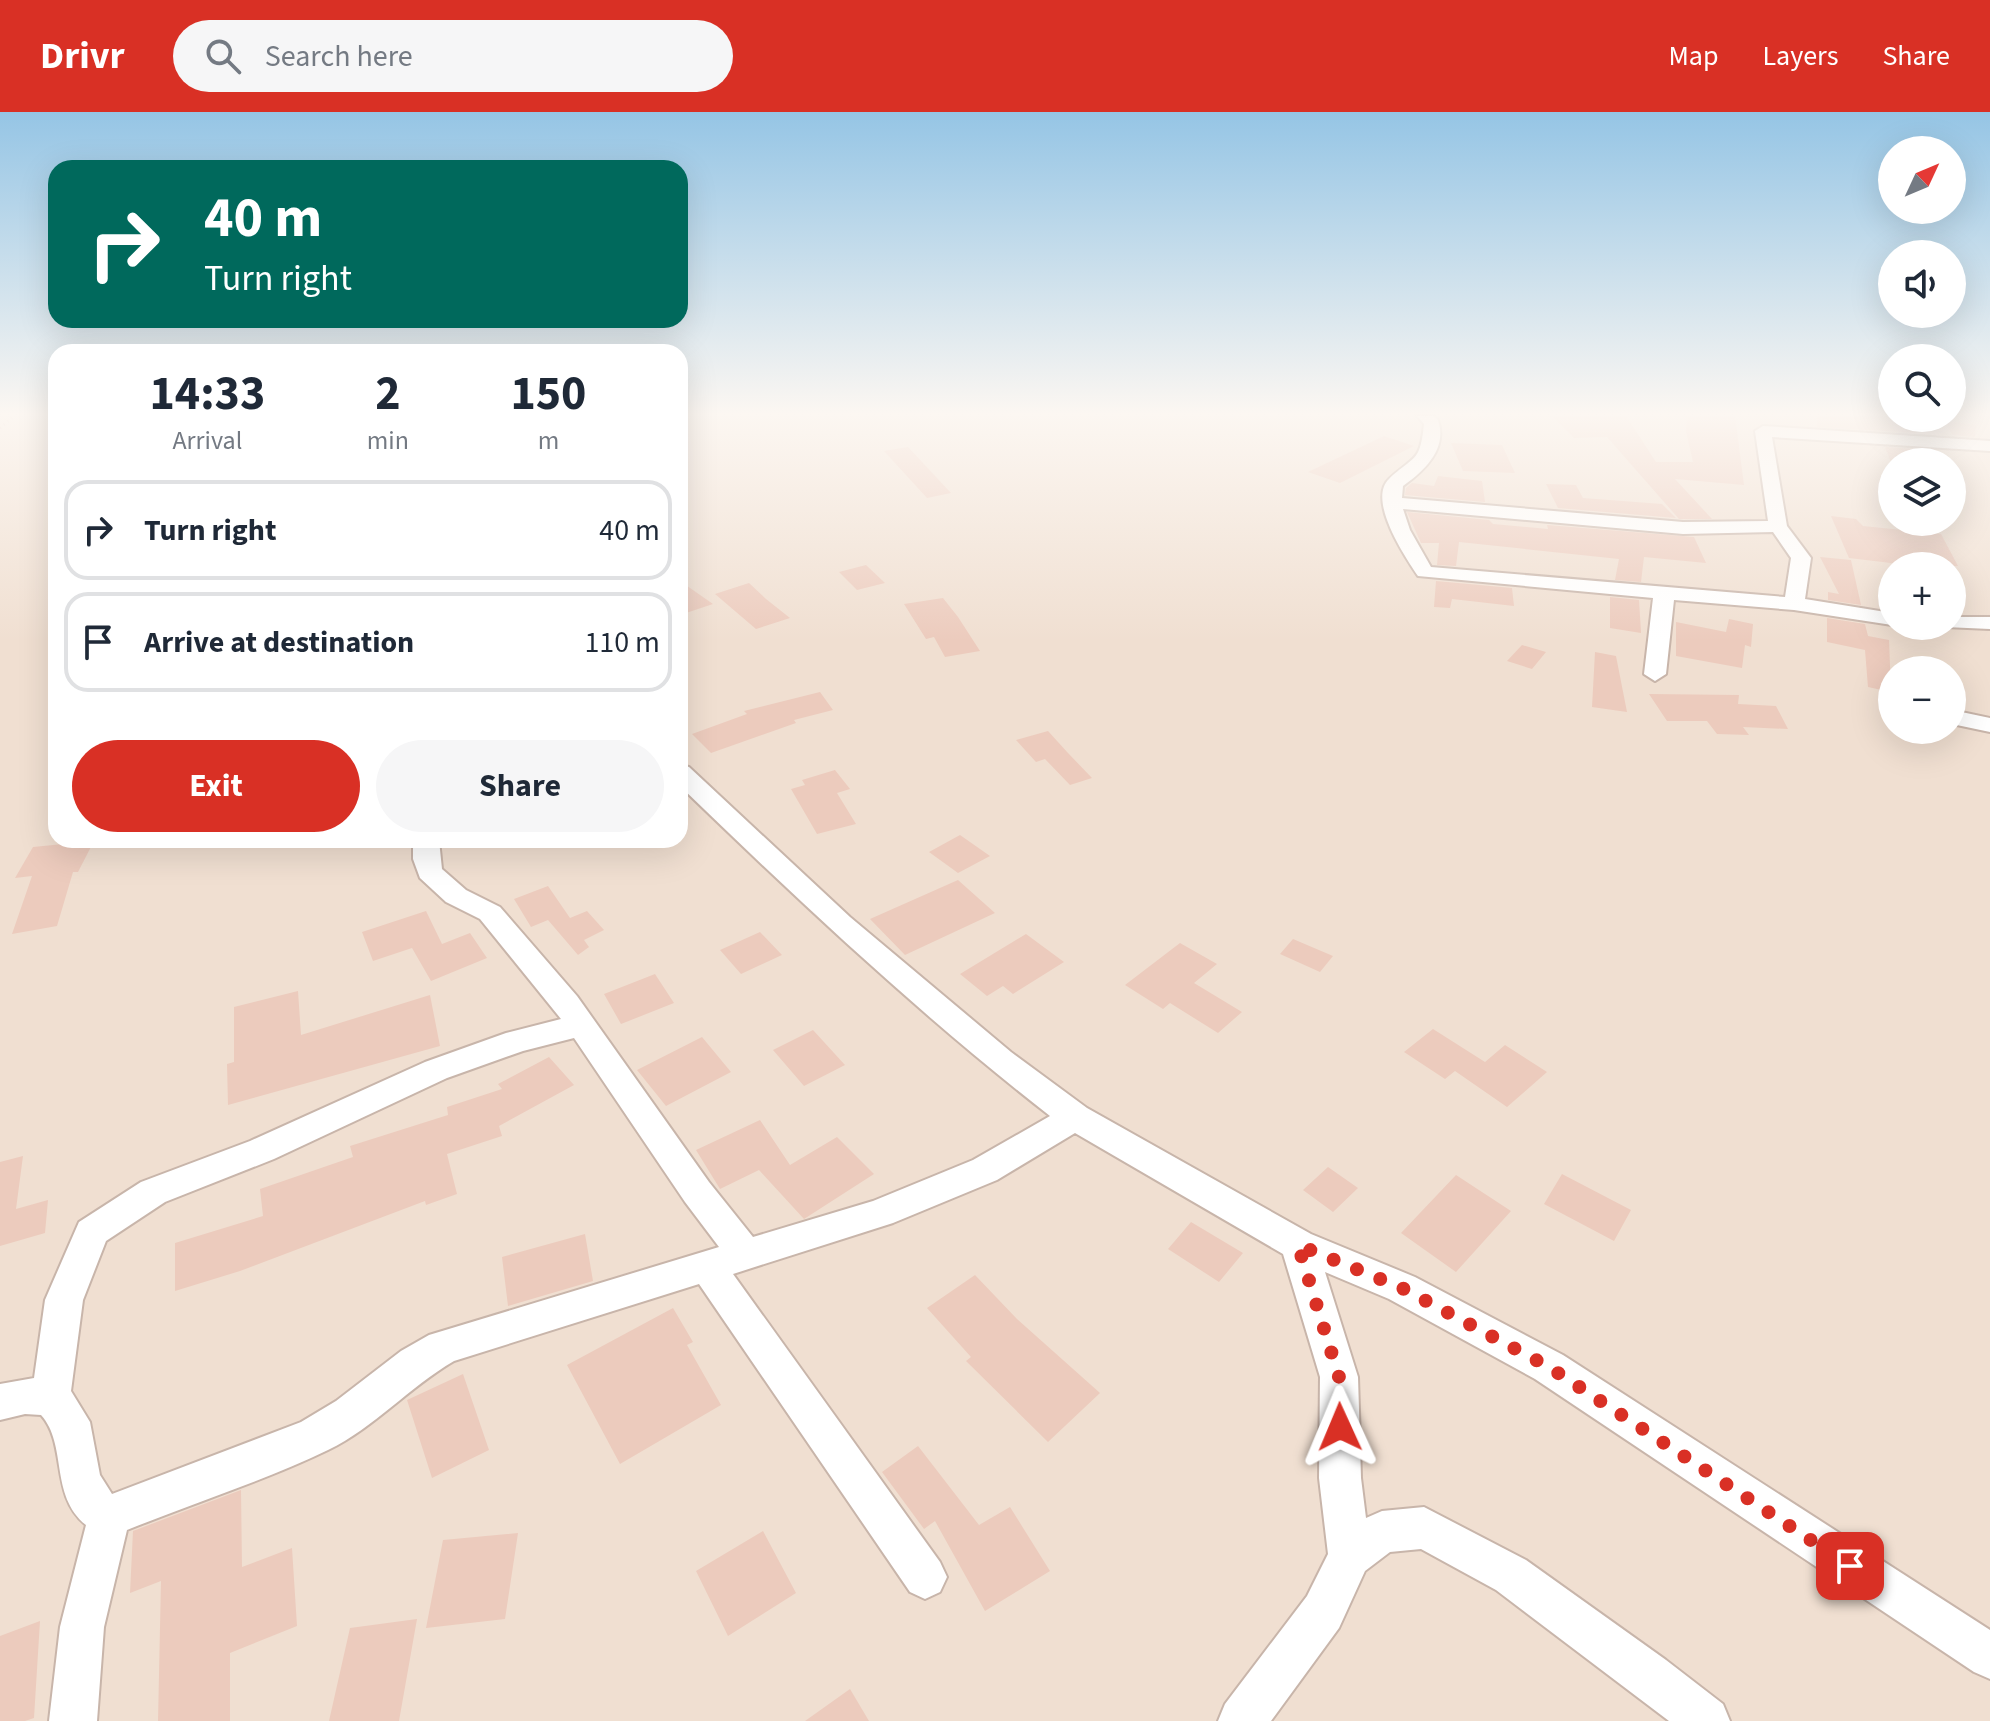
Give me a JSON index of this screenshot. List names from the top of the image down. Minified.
{"north":"top right","page":{"header":"Drivr","search":"Search here","nav":["Map","Layers","Share"],"map_buttons":["+","−"],"turn":["40 m","Turn right"],"eta":["14:33","Arrival","2","min","150","m"],"list":[{"name":"Turn right","value":"40 m"},{"name":"Arrive at destination","value":"110 m"}],"buttons":["Exit","Share"]}}
